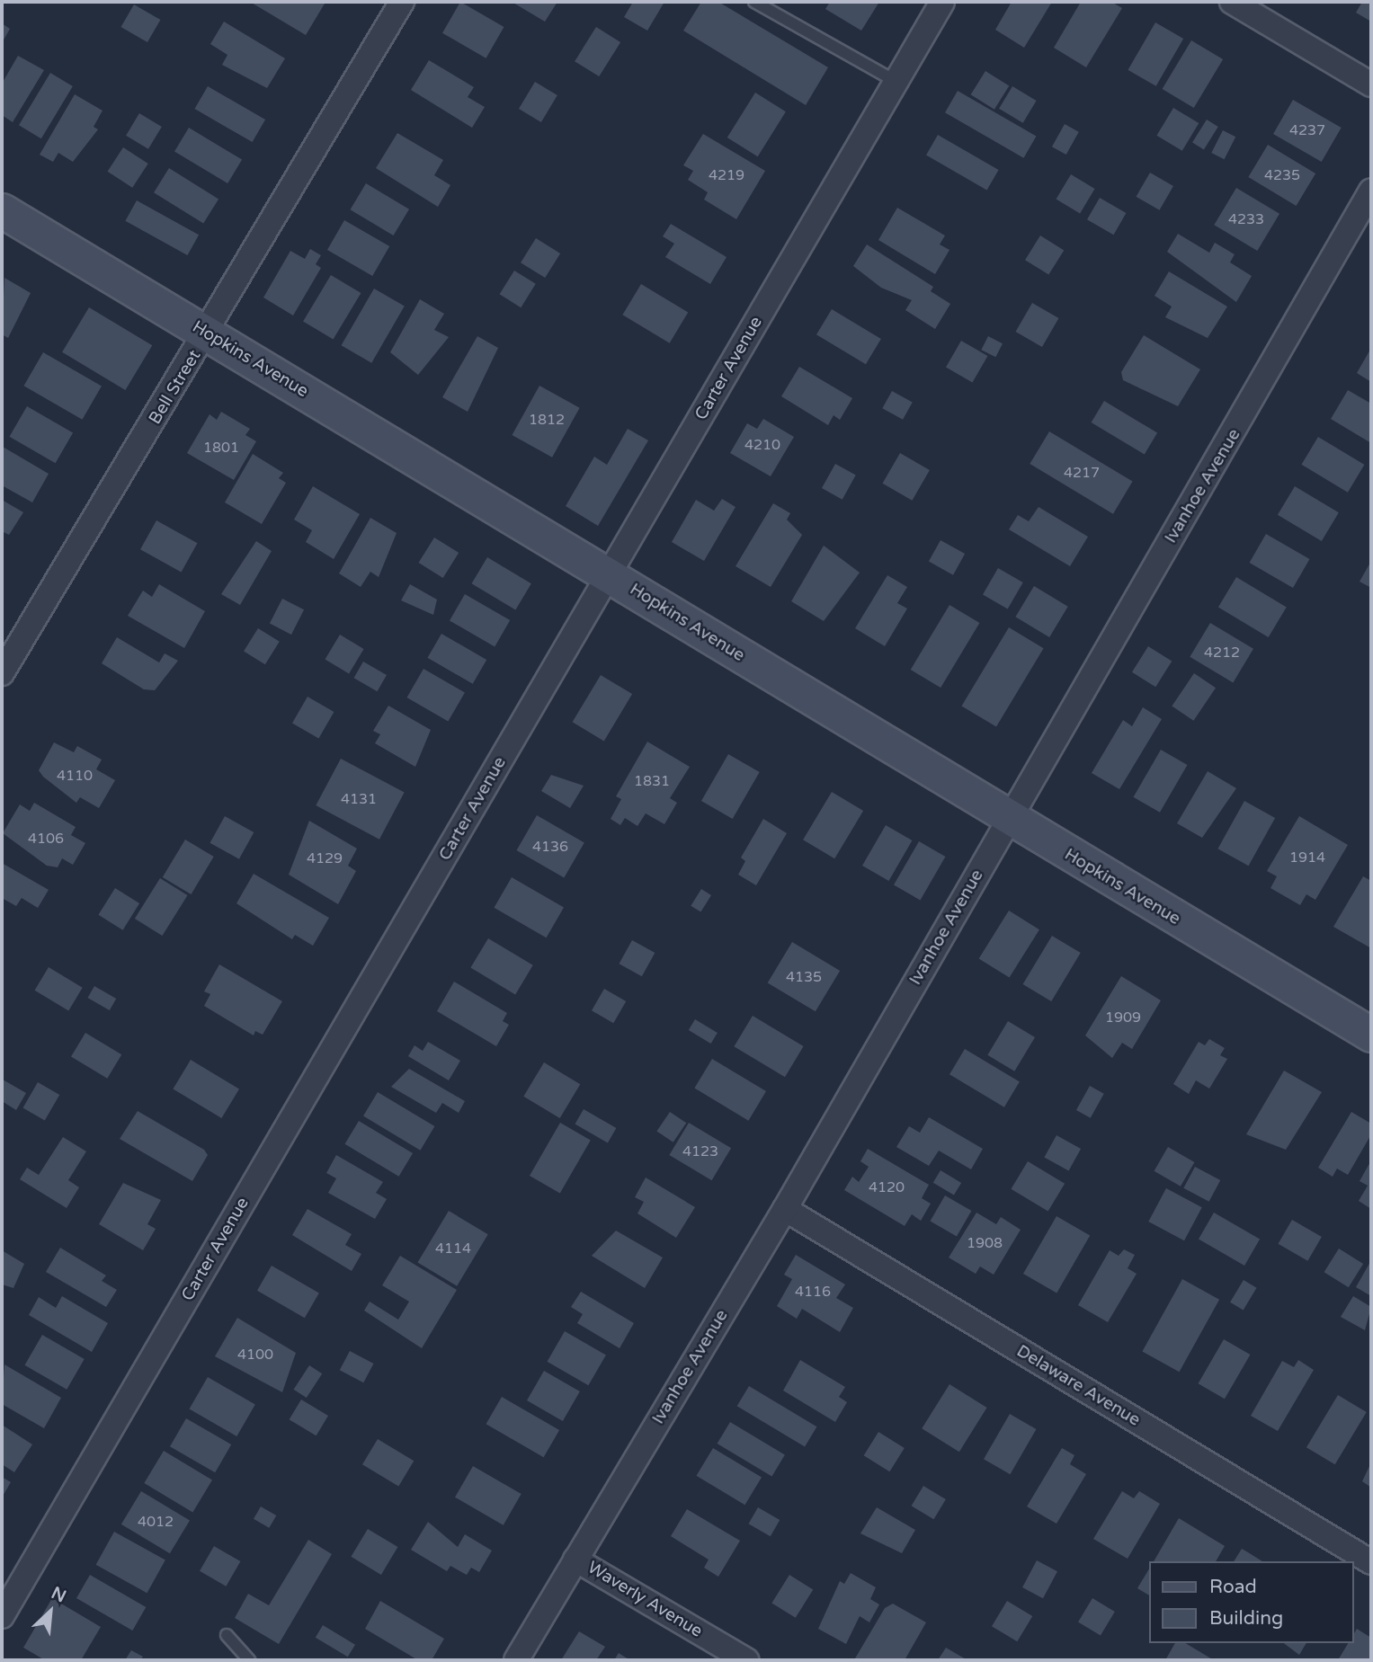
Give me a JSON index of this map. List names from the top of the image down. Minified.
{"streets":{"street":["Hopkins Avenue","Carter Avenue","Bell Street","Ivanhoe Avenue","Delaware Avenue","Waverly Avenue"]},"crossings":[["Hopkins Avenue","Carter Avenue"],["Hopkins Avenue","Bell Street"],["Hopkins Avenue","Ivanhoe Avenue"],["Ivanhoe Avenue","Delaware Avenue"],["Ivanhoe Avenue","Waverly Avenue"]],"house_numbers":["4237","4219","4235","4233","1812","4210","1801","4217","4212","4110","1831","4131","4106","4136","1914","4129","4135","1909","4123","4120","1908","4114","4116","4100","4012"],"legend":["Road","Building"],"north":"top right"}
